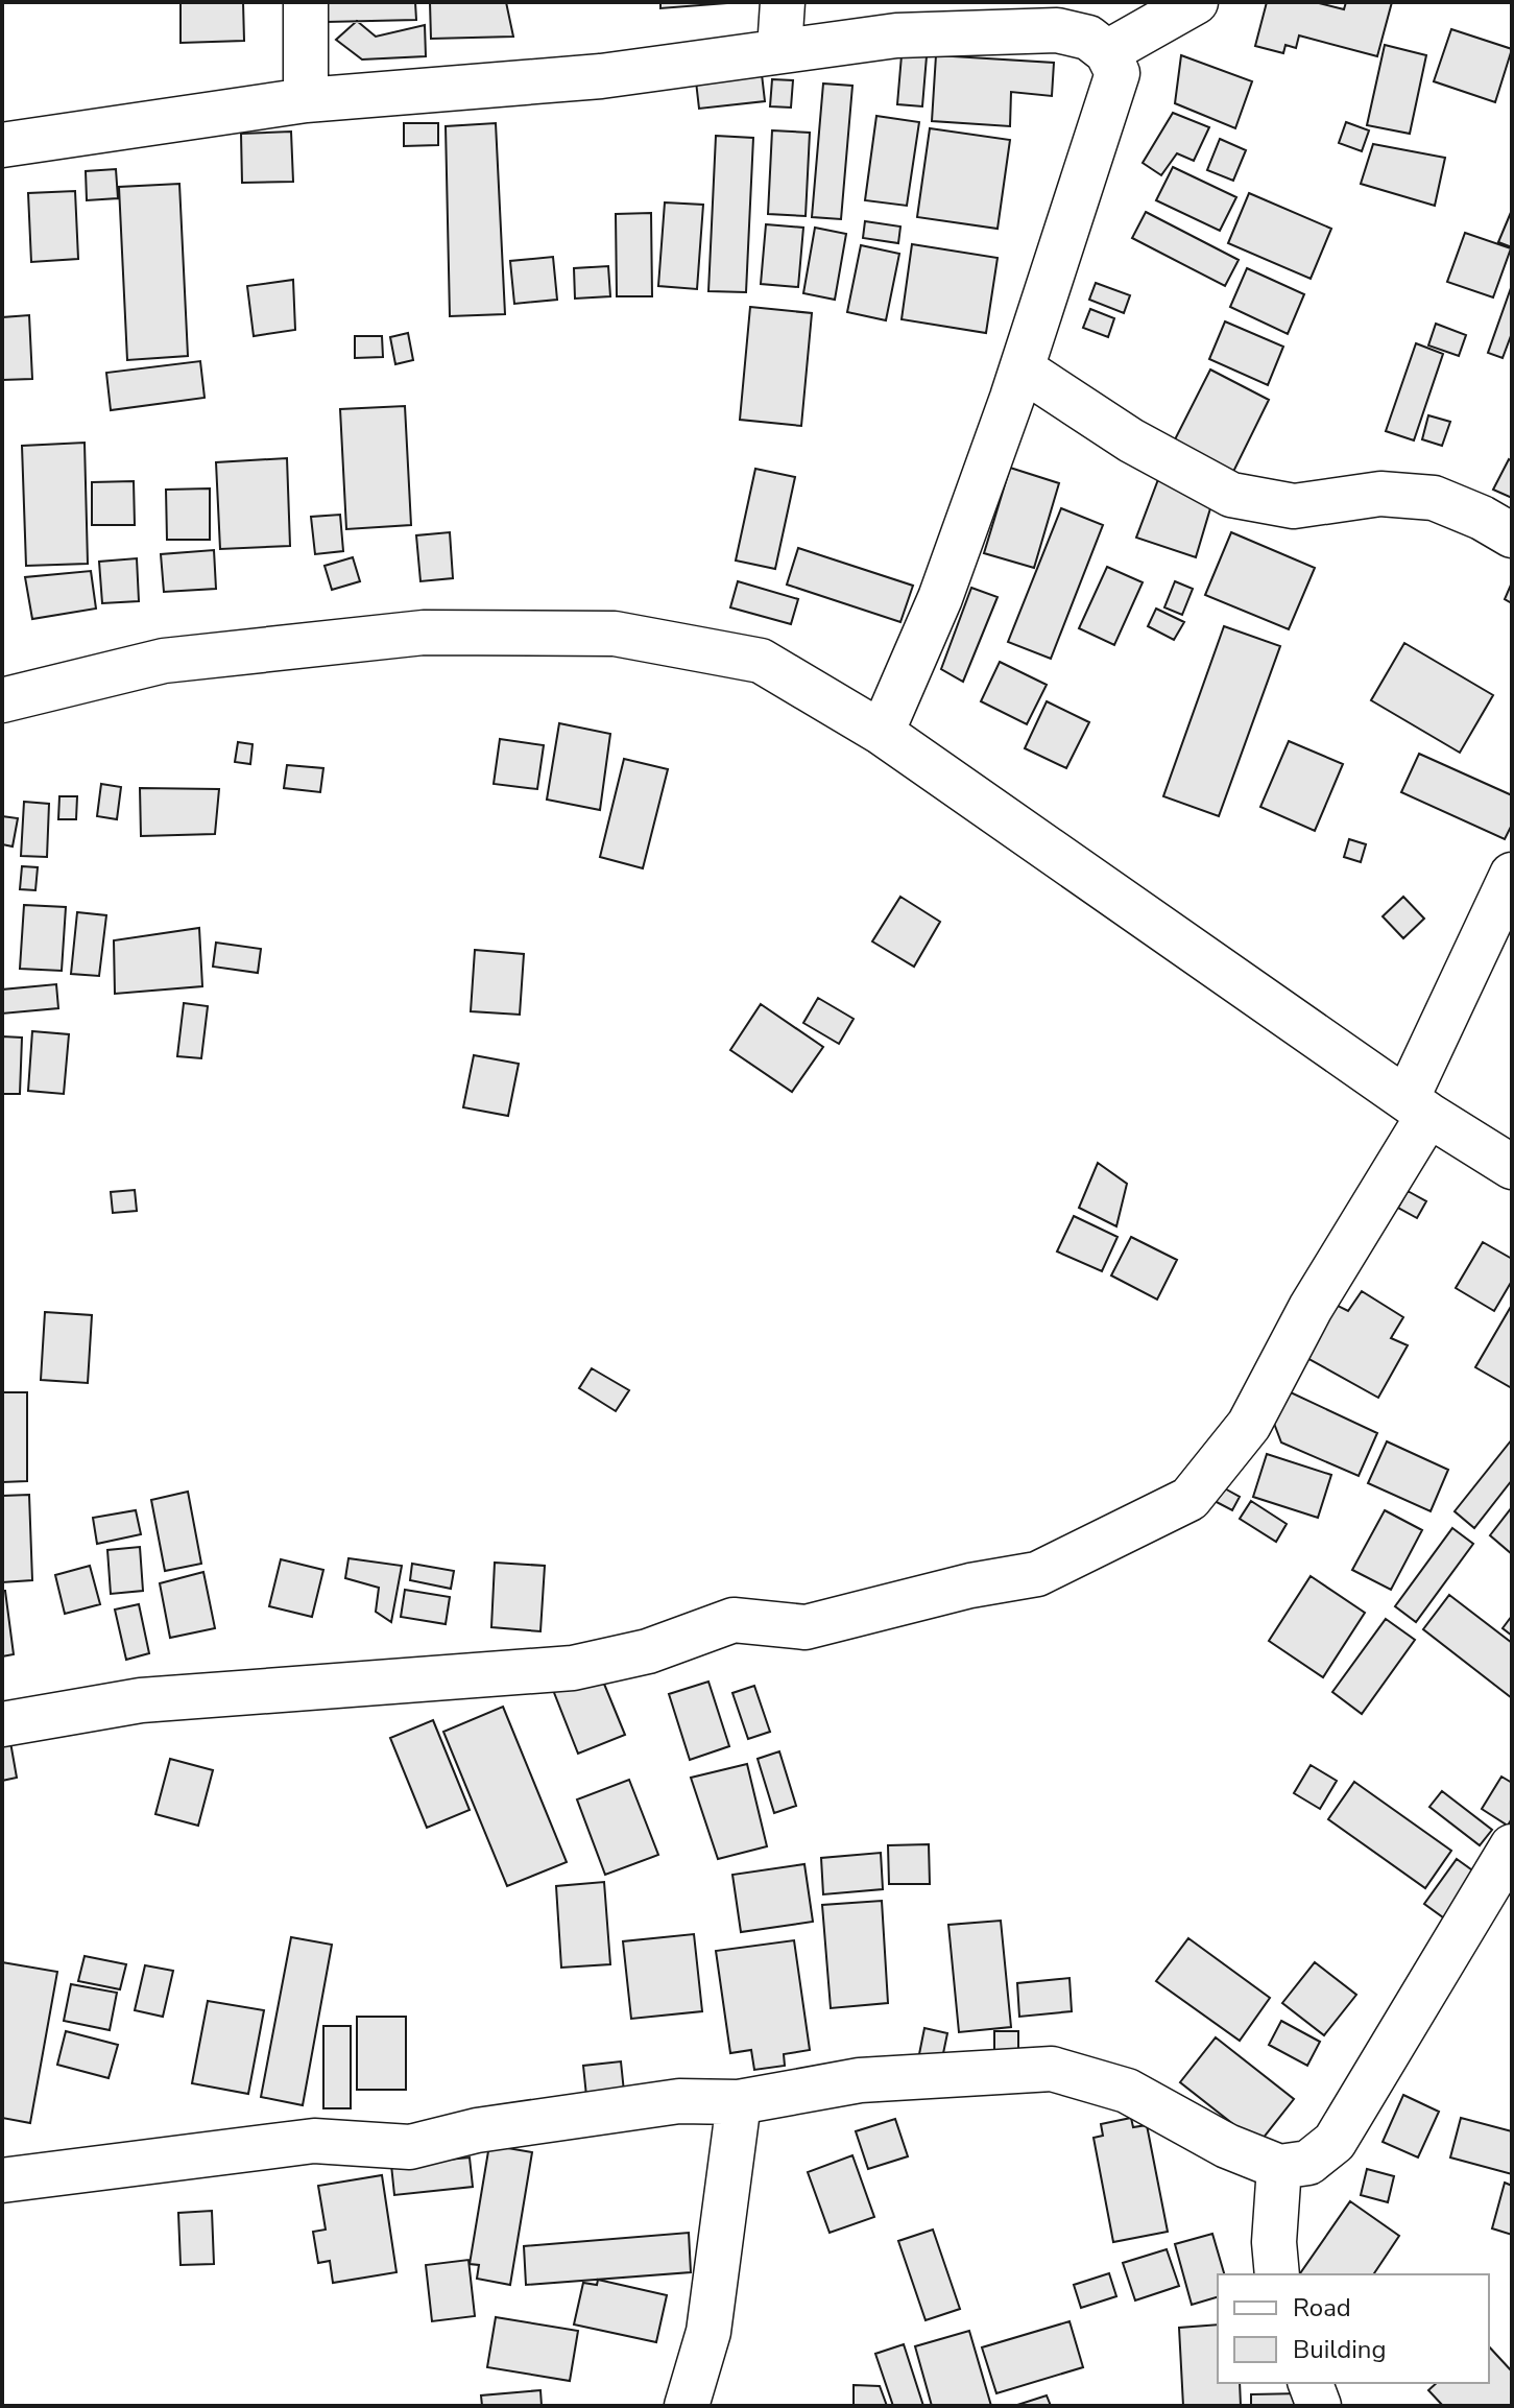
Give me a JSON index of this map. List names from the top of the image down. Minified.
{"legend":["Road","Building"]}
